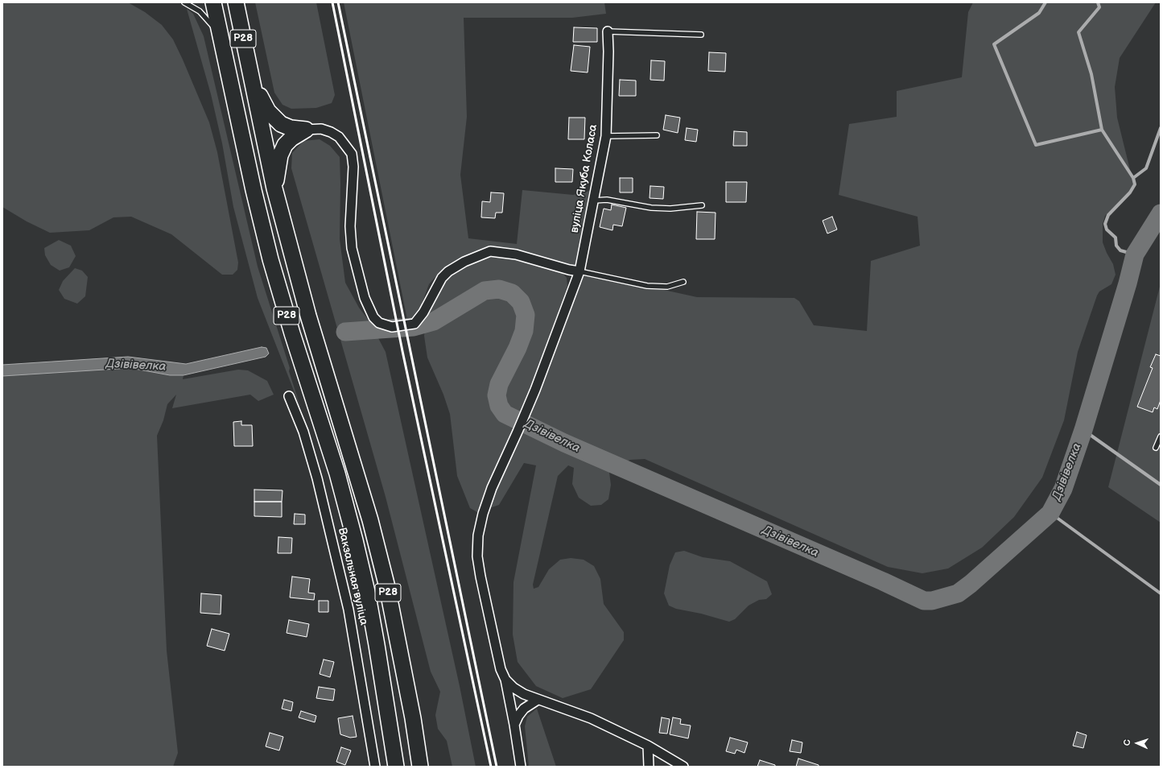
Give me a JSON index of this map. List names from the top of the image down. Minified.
{"streets":{"highway":["Р28"],"street":["вуліца Якуба Коласа","Вакзальная вуліца"]},"water":["Дзівівелка"],"north":"left"}
